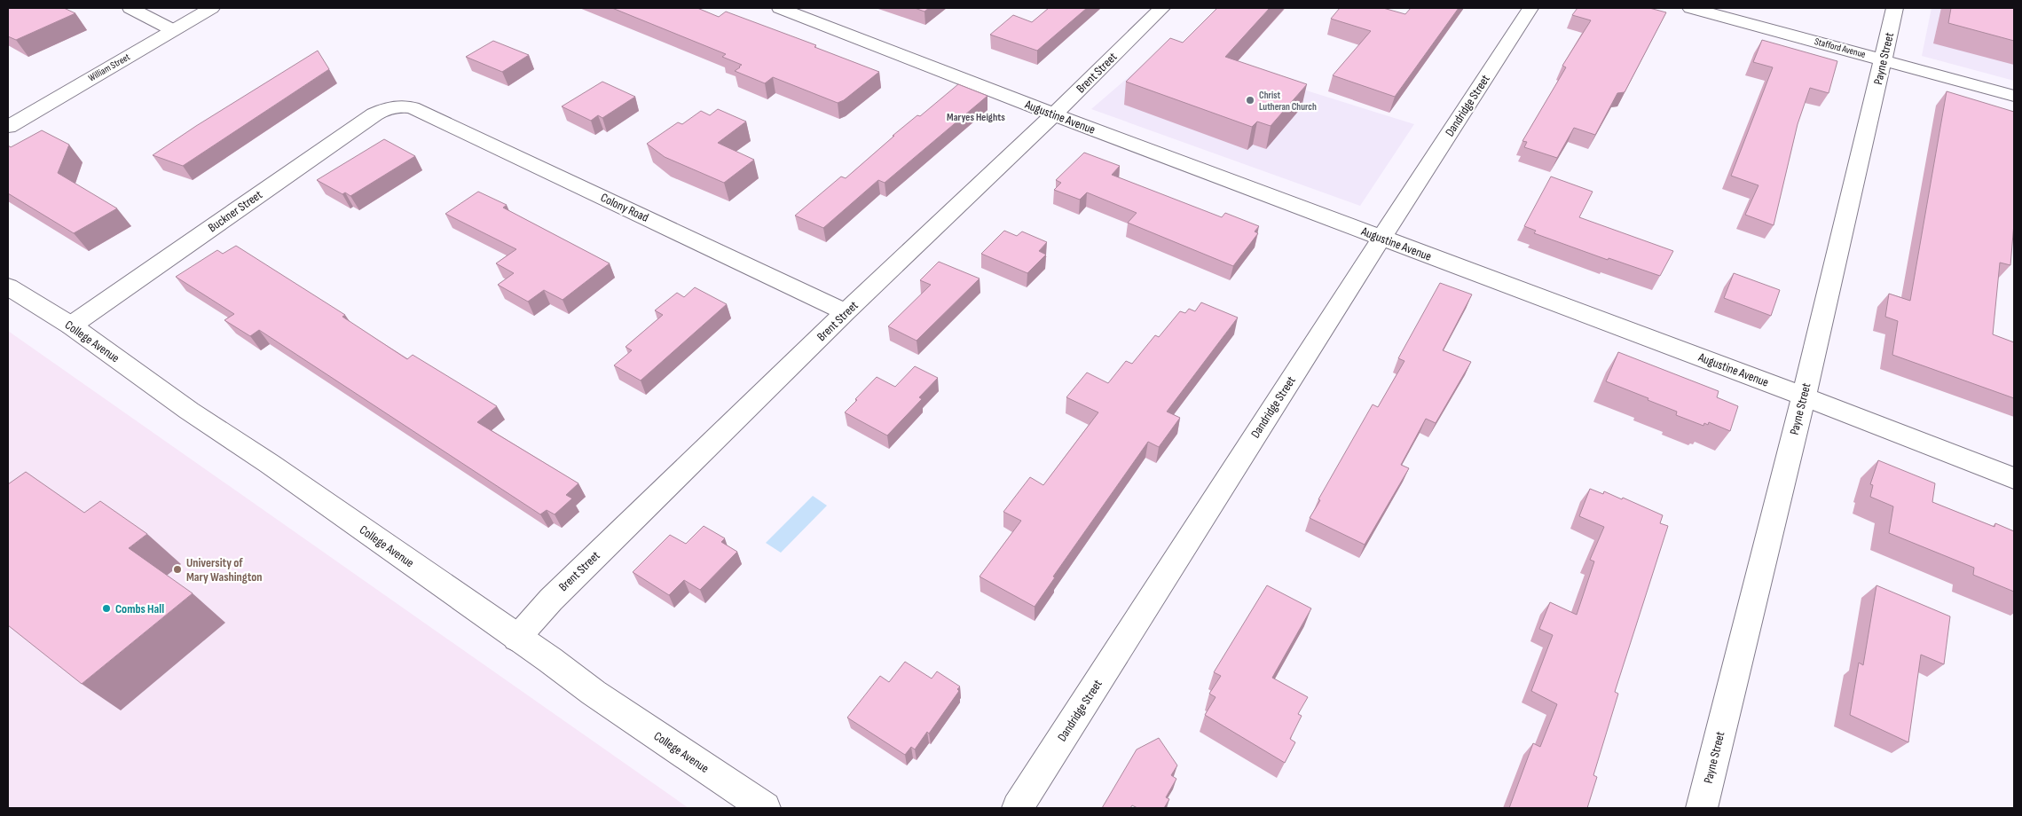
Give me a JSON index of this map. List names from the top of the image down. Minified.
{"streets":{"street":["Stafford Avenue","Payne Street","William Street","Brent Street","Dandridge Street","Augustine Avenue","Colony Road","Buckner Street","College Avenue"]},"crossings":[["Stafford Avenue","Payne Street"],["Payne Street","Augustine Avenue"],["Brent Street","Augustine Avenue"],["Brent Street","Colony Road"],["Brent Street","College Avenue"],["Dandridge Street","Augustine Avenue"],["Colony Road","Buckner Street"],["Buckner Street","College Avenue"]],"districts":["Maryes Heights"],"places":["Christ Lutheran Church","University of Mary Washington","Combs Hall"]}
